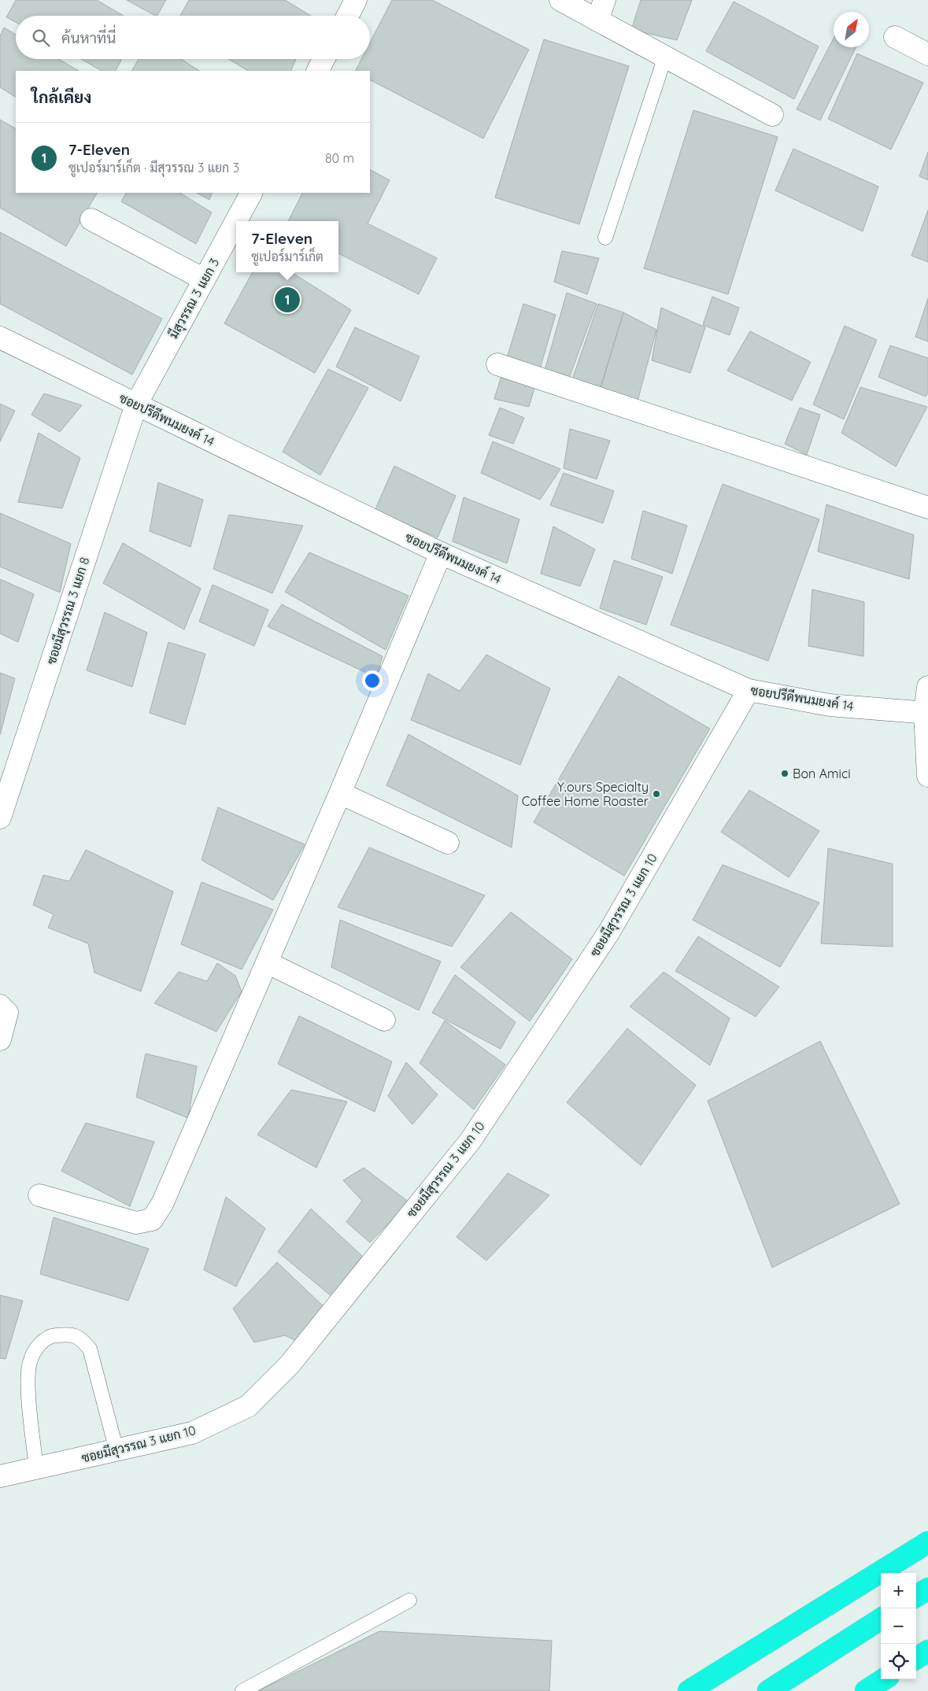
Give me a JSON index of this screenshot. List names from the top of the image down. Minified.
{"streets":{"street":["มีสุวรรณ 3 แยก 3","ซอยปรีดีพนมยงค์ 14","ซอยมีสุวรรณ 3 แยก 8","ซอยมีสุวรรณ 3 แยก 10"]},"crossings":[["มีสุวรรณ 3 แยก 3","ซอยปรีดีพนมยงค์ 14"],["มีสุวรรณ 3 แยก 3","ซอยมีสุวรรณ 3 แยก 8"],["ซอยปรีดีพนมยงค์ 14","ซอยมีสุวรรณ 3 แยก 8"],["ซอยปรีดีพนมยงค์ 14","ซอยมีสุวรรณ 3 แยก 10"]],"places":["Bon Amici","Y.ours Specialty Coffee Home Roaster"],"north":"top right","page":{"search":"ค้นหาที่นี่","heading":"ใกล้เคียง","list":[{"mark":"1","name":"7-Eleven","note":"ซูเปอร์มาร์เก็ต · มีสุวรรณ 3 แยก 3","value":"80 m"}],"popup":["7-Eleven","ซูเปอร์มาร์เก็ต"],"pins":"1","map_buttons":["+","−"]}}
